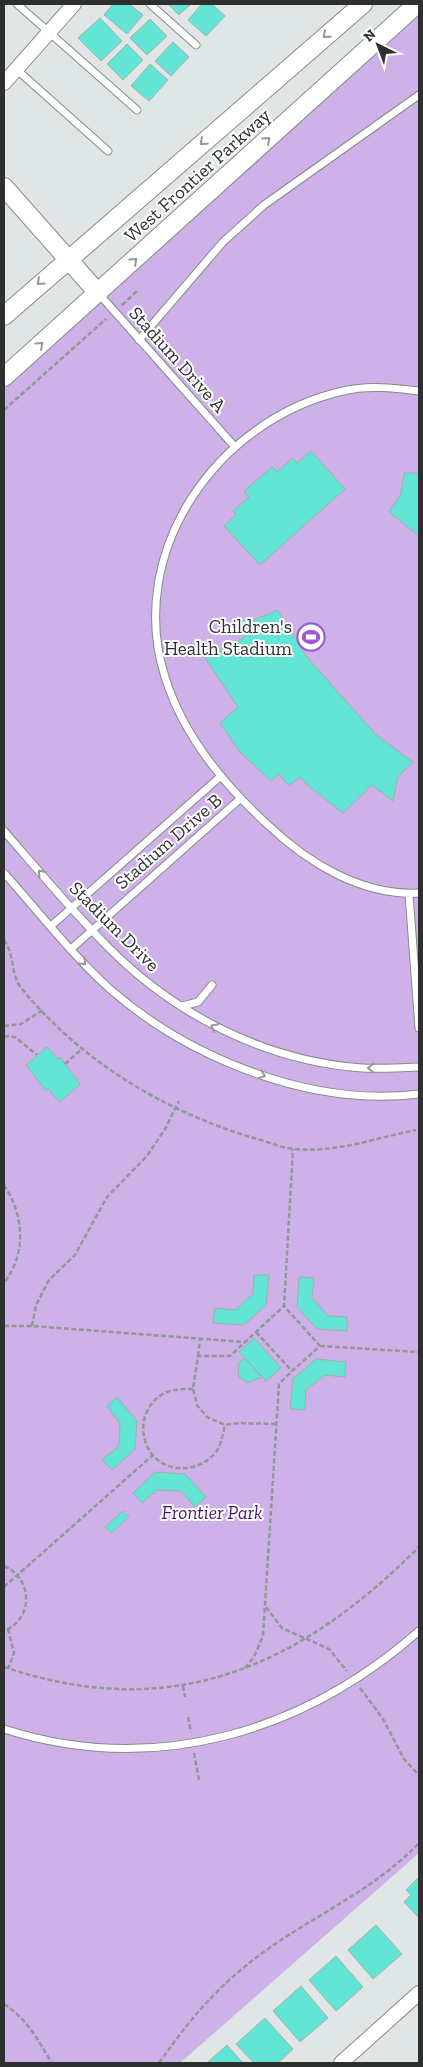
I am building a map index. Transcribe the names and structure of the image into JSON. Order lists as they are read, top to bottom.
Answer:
{
  "streets": {
    "street": ["West Frontier Parkway"],
    "lane": ["Stadium Drive A", "Stadium Drive B", "Stadium Drive"]
  },
  "crossings": [
    ["West Frontier Parkway", "Stadium Drive A"],
    ["Stadium Drive B", "Stadium Drive"]
  ],
  "parks": ["Frontier Park"],
  "places": {
    "sports": ["Children's Health Stadium"]
  },
  "north": "top left"
}
